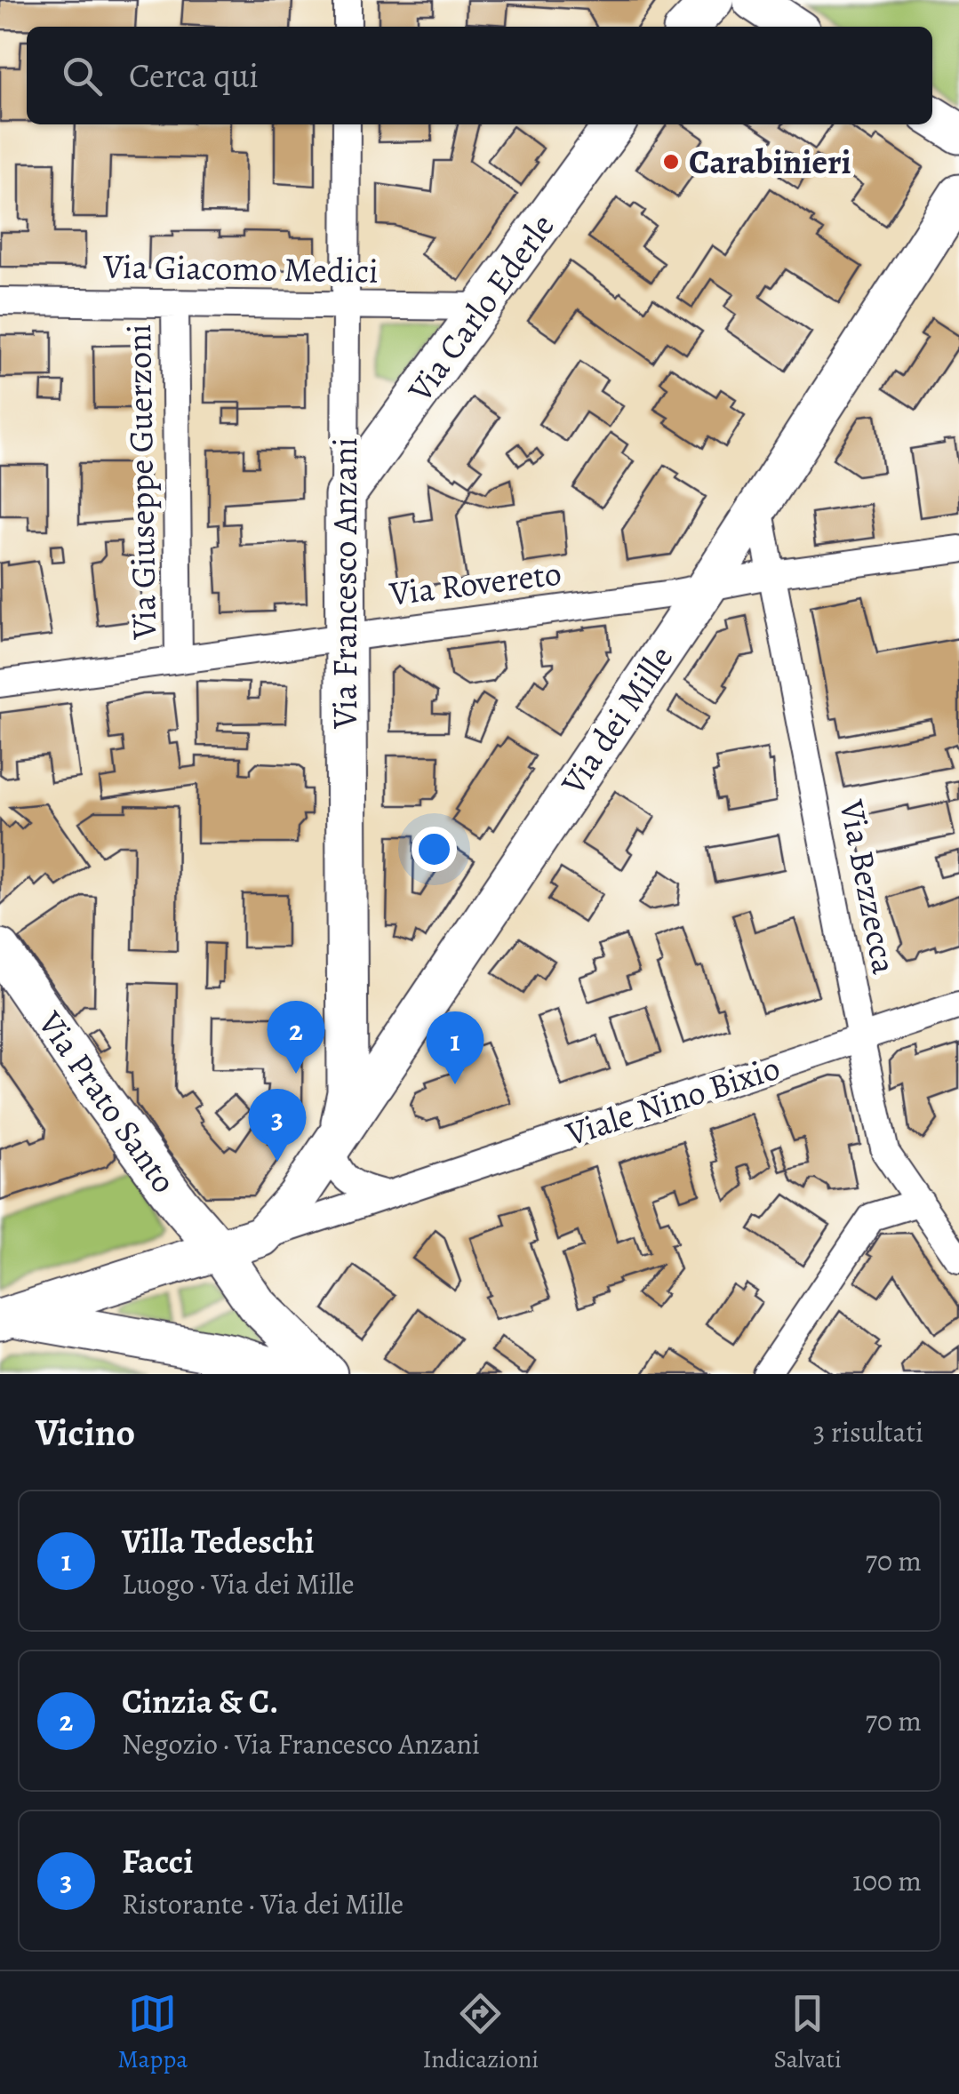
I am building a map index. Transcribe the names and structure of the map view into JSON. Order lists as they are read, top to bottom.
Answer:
{
  "streets": {
    "street": [
      "Via Giacomo Medici",
      "Via Carlo Ederle",
      "Via Giuseppe Guerzoni",
      "Via Francesco Anzani",
      "Via Rovereto",
      "Via dei Mille",
      "Via Bezzecca",
      "Viale Nino Bixio",
      "Via Prato Santo"
    ]
  },
  "crossings": [
    ["Via Giacomo Medici", "Via Carlo Ederle"],
    ["Via Giacomo Medici", "Via Giuseppe Guerzoni"],
    ["Via Giacomo Medici", "Via Francesco Anzani"],
    ["Via Carlo Ederle", "Via Francesco Anzani"],
    ["Via Giuseppe Guerzoni", "Via Rovereto"],
    ["Via Francesco Anzani", "Via Rovereto"],
    ["Via Francesco Anzani", "Via dei Mille"],
    ["Via Rovereto", "Via dei Mille"],
    ["Via Rovereto", "Via Bezzecca"],
    ["Via dei Mille", "Via Bezzecca"],
    ["Via dei Mille", "Viale Nino Bixio"],
    ["Via Bezzecca", "Viale Nino Bixio"],
    ["Viale Nino Bixio", "Via Prato Santo"]
  ],
  "places": ["Carabinieri"],
  "page": {
    "search": "Cerca qui",
    "pins": ["2", "1", "3"],
    "heading": ["Vicino", "3 risultati"],
    "list": [
      {
        "mark": "1",
        "name": "Villa Tedeschi",
        "note": "Luogo · Via dei Mille",
        "value": "70 m"
      },
      {
        "mark": "2",
        "name": "Cinzia & C.",
        "note": "Negozio · Via Francesco Anzani",
        "value": "70 m"
      },
      {
        "mark": "3",
        "name": "Facci",
        "note": "Ristorante · Via dei Mille",
        "value": "100 m"
      }
    ],
    "nav": ["Mappa", "Indicazioni", "Salvati"]
  }
}
